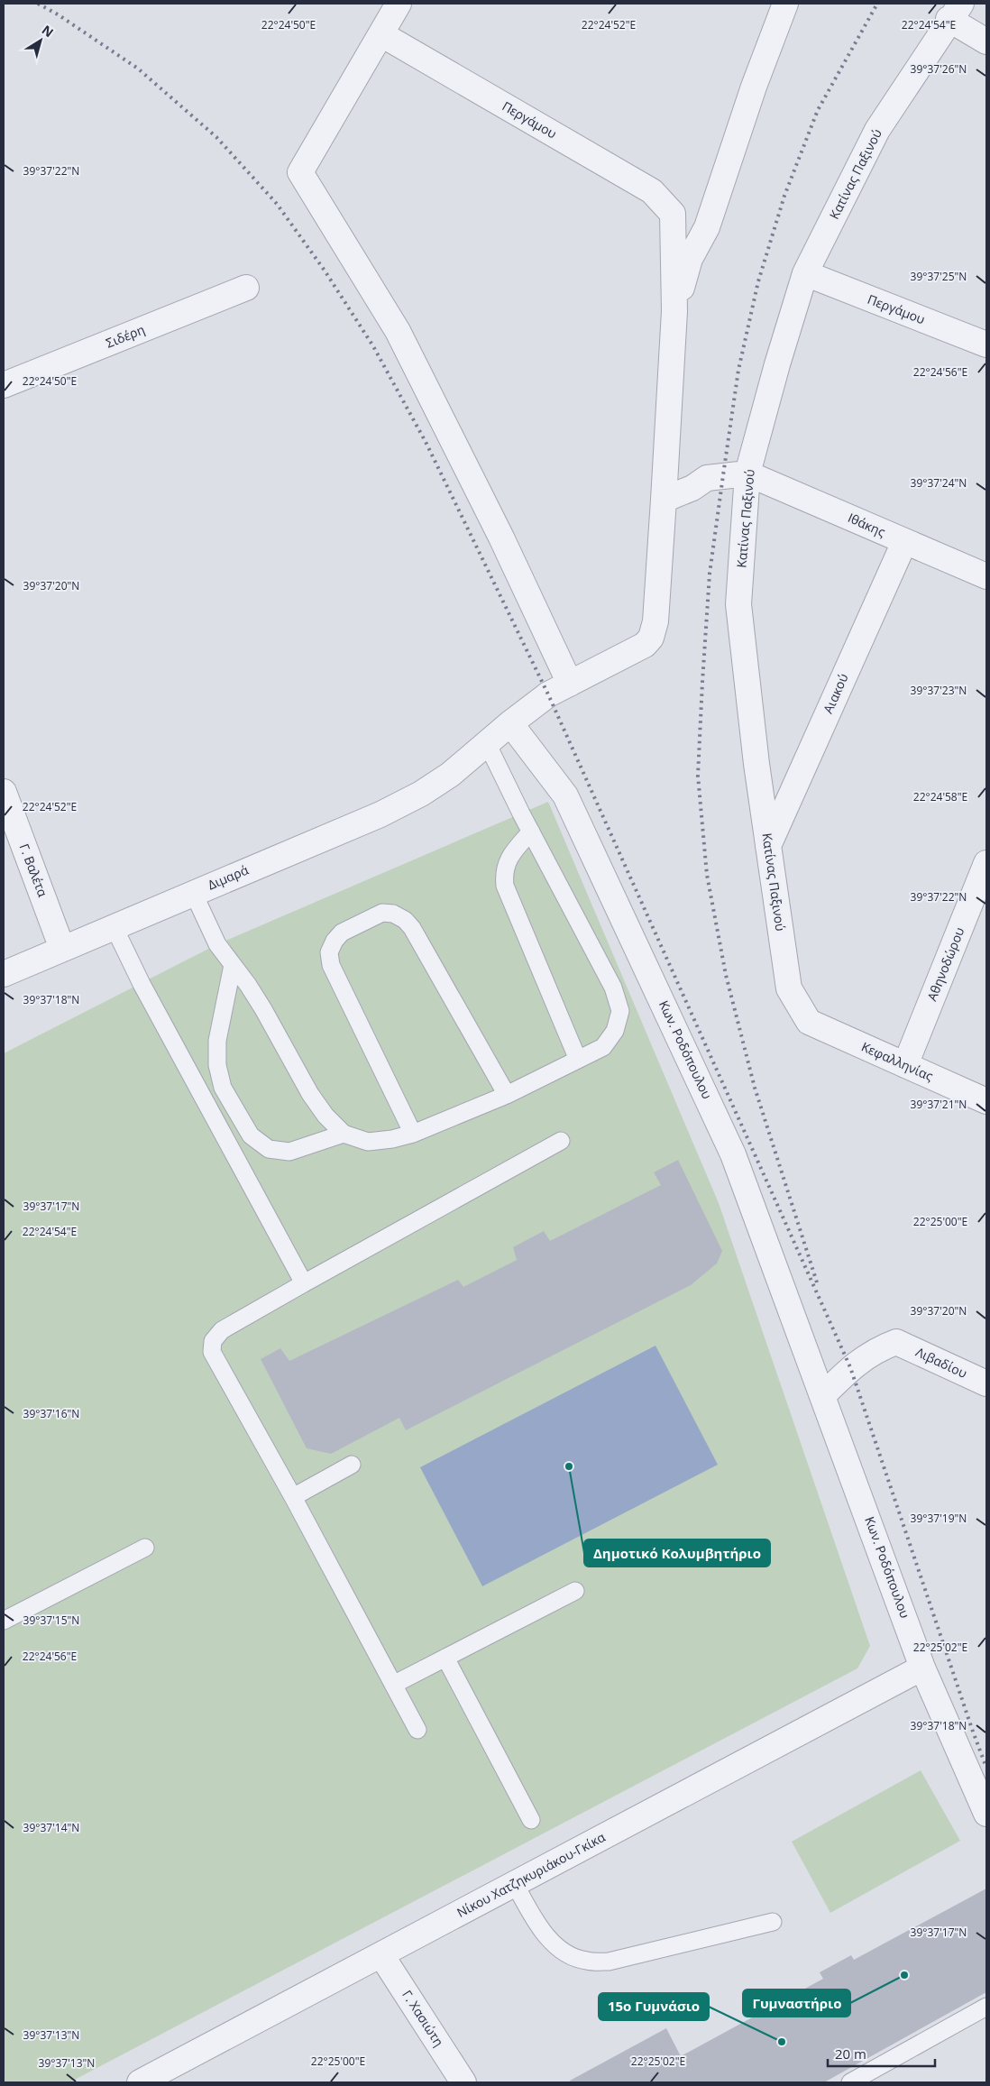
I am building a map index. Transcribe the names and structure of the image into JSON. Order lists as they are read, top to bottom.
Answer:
{
  "streets": {
    "street": [
      "Περγάμου",
      "Κατίνας Παξινού",
      "Σιδέρη",
      "Ιθάκης",
      "Αιακού",
      "Γ. Βαλέτα",
      "Διμαρά",
      "Αθηνοδώρου",
      "Κων. Ροδόπουλου",
      "Κεφαλληνίας",
      "Λιβαδίου",
      "Νίκου Χατζηκυριάκου-Γκίκα",
      "Γ. Χασιώτη"
    ]
  },
  "crossings": [
    ["Περγάμου", "Κατίνας Παξινού"],
    ["Κατίνας Παξινού", "Ιθάκης"],
    ["Κατίνας Παξινού", "Αιακού"],
    ["Κατίνας Παξινού", "Κεφαλληνίας"],
    ["Ιθάκης", "Αιακού"],
    ["Γ. Βαλέτα", "Διμαρά"],
    ["Διμαρά", "Κων. Ροδόπουλου"],
    ["Αθηνοδώρου", "Κεφαλληνίας"],
    ["Κων. Ροδόπουλου", "Λιβαδίου"],
    ["Κων. Ροδόπουλου", "Νίκου Χατζηκυριάκου-Γκίκα"],
    ["Νίκου Χατζηκυριάκου-Γκίκα", "Γ. Χασιώτη"]
  ],
  "places": ["Δημοτικό Κολυμβητήριο", "Γυμναστήριο", "15ο Γυμνάσιο"],
  "scale_bar": "20 m",
  "north": "top right",
  "coordinates": [
    "22°24'50\"E",
    "22°24'52\"E",
    "22°24'54\"E",
    "39°37'26\"N",
    "39°37'22\"N",
    "39°37'25\"N",
    "22°24'56\"E",
    "39°37'24\"N",
    "39°37'20\"N",
    "39°37'23\"N",
    "22°24'58\"E",
    "39°37'18\"N",
    "39°37'21\"N",
    "39°37'17\"N",
    "22°25'00\"E",
    "39°37'16\"N",
    "39°37'19\"N",
    "39°37'15\"N",
    "22°25'02\"E",
    "39°37'14\"N",
    "39°37'13\"N"
  ]
}
